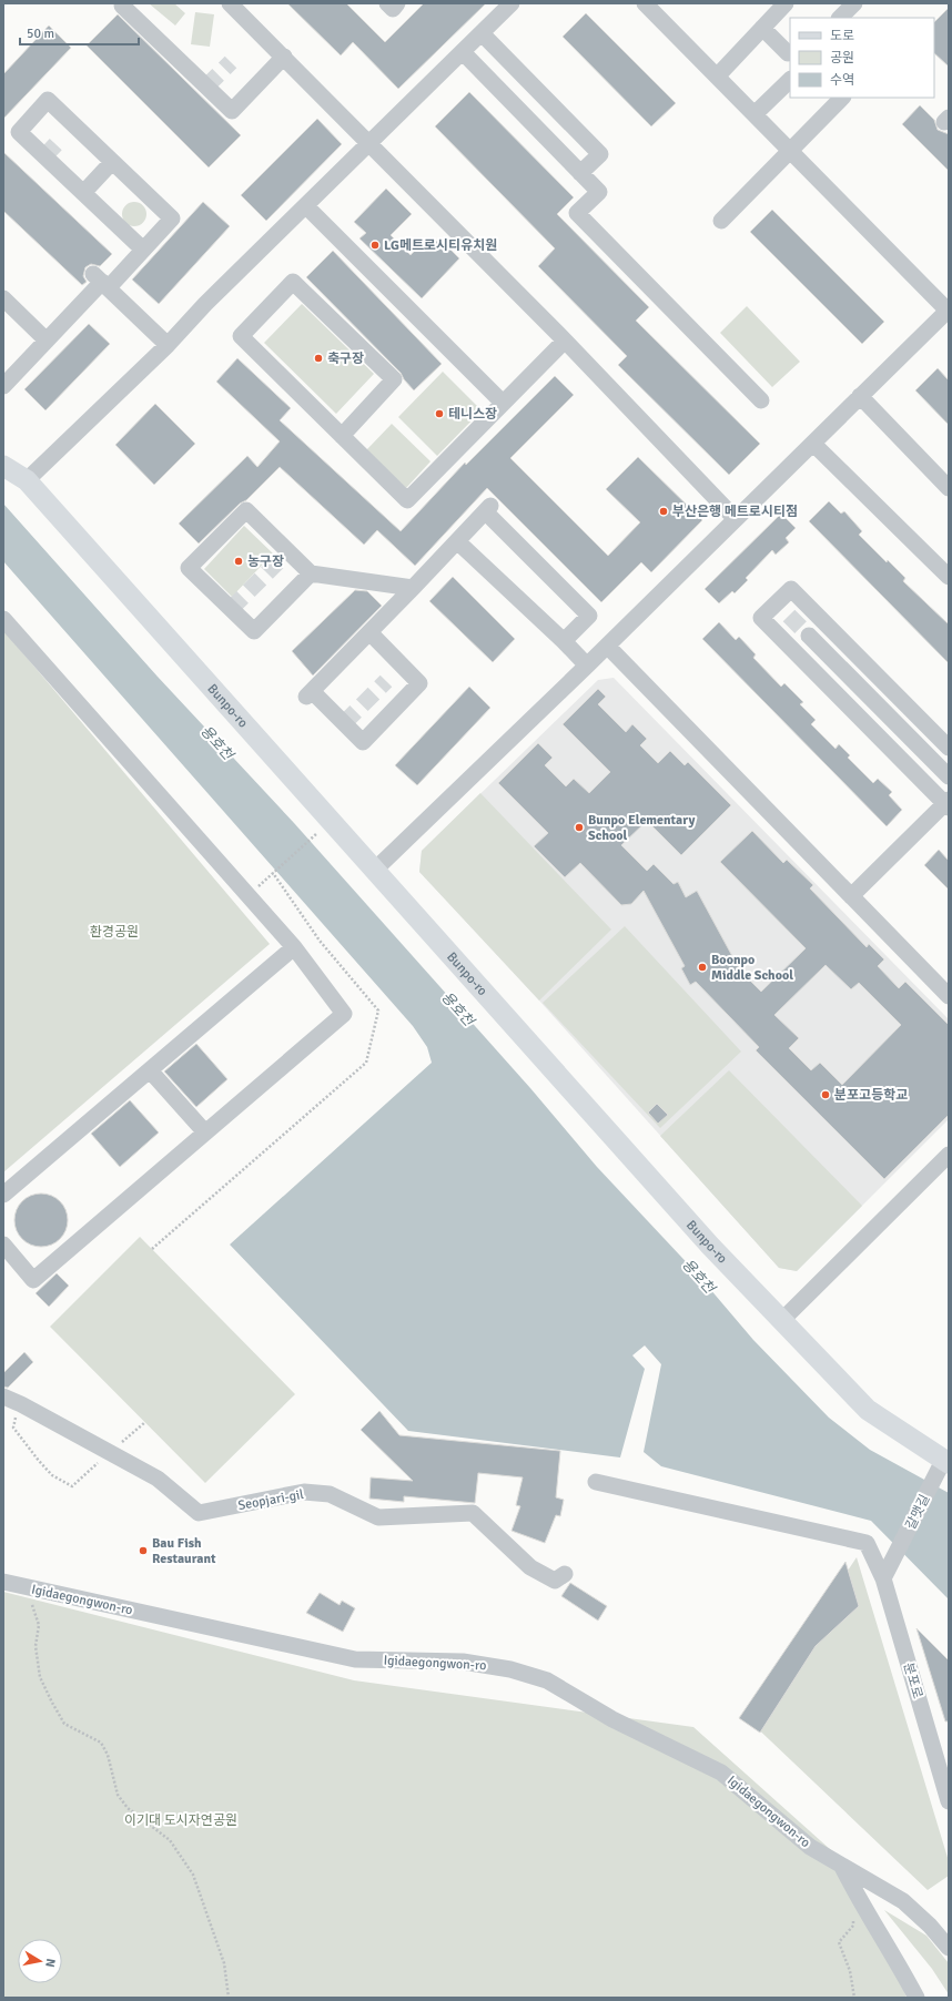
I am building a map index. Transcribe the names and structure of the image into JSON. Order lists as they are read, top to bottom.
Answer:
{
  "streets": {
    "main road": ["Bunpo-ro"],
    "street": [
      "Seopjari-gil",
      "갈맷길",
      "Igidaegongwon-ro",
      "분포로"
    ]
  },
  "crossings": [
    ["Bunpo-ro", "갈맷길"],
    ["갈맷길", "분포로"]
  ],
  "water": ["용호천"],
  "parks": ["환경공원", "이기대 도시자연공원"],
  "places": [
    "LG메트로시티유치원",
    "축구장",
    "테니스장",
    "부산은행 메트로시티점",
    "농구장",
    "Bunpo Elementary School",
    "Boonpo Middle School",
    "분포고등학교",
    "Bau Fish Restaurant"
  ],
  "legend": ["도로", "공원", "수역"],
  "scale_bar": "50 m",
  "north": "right"
}
